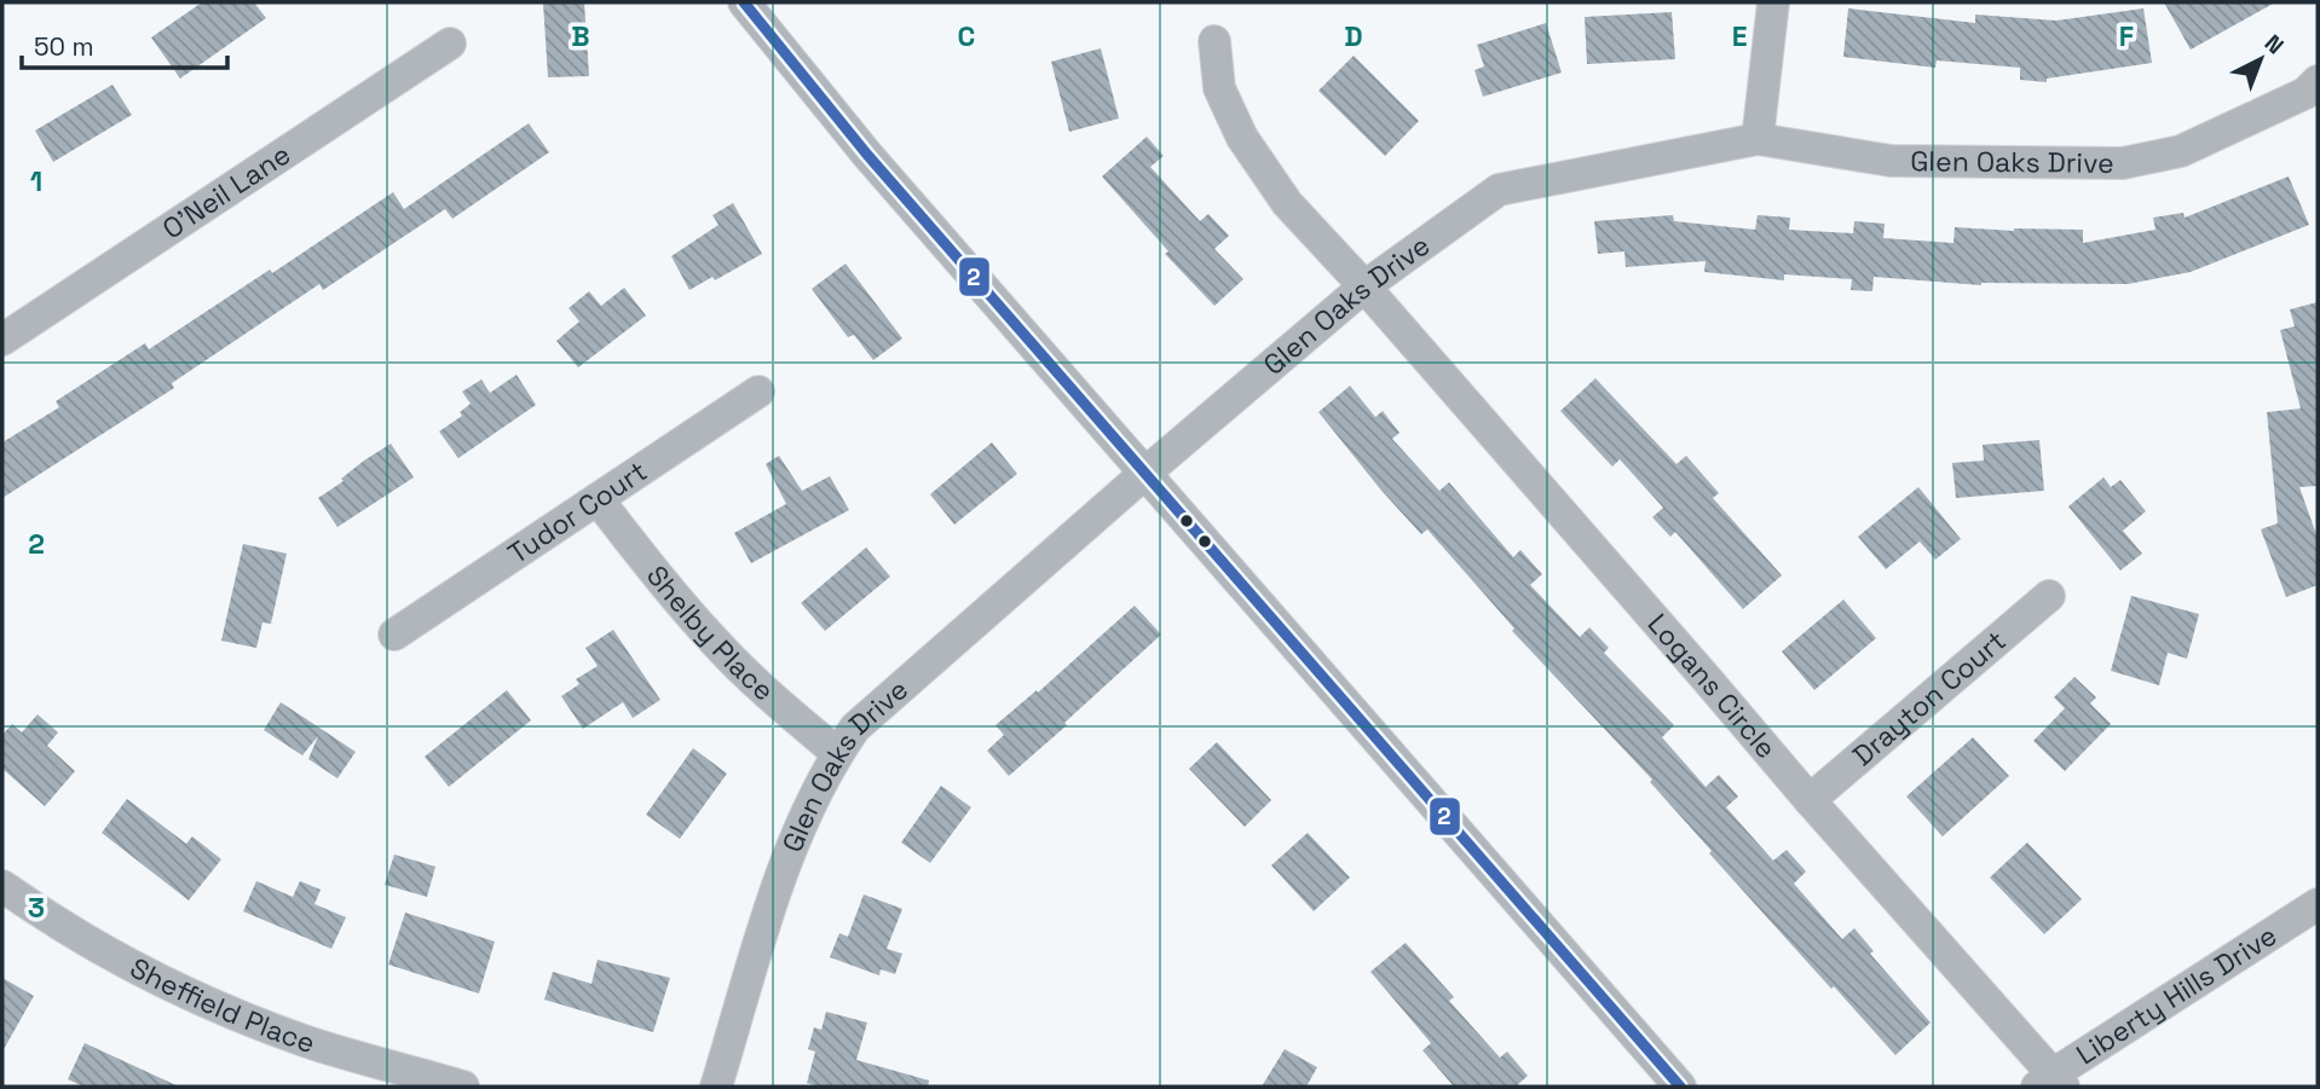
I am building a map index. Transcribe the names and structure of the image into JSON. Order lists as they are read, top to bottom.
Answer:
{
  "streets": {
    "street": [
      "Glen Oaks Drive",
      "O'Neil Lane",
      "Tudor Court",
      "Shelby Place",
      "Logans Circle",
      "Drayton Court",
      "Liberty Hills Drive",
      "Sheffield Place"
    ]
  },
  "crossings": [
    ["Glen Oaks Drive", "Shelby Place"],
    ["Glen Oaks Drive", "Logans Circle"],
    ["Tudor Court", "Shelby Place"],
    ["Logans Circle", "Drayton Court"],
    ["Logans Circle", "Liberty Hills Drive"]
  ],
  "lines": ["transit line 2"],
  "scale_bar": "50 m",
  "north": "top right",
  "grid": {
    "columns": [
      "B",
      "C",
      "D",
      "E",
      "F"
    ],
    "rows": ["1", "2", "3"]
  }
}
